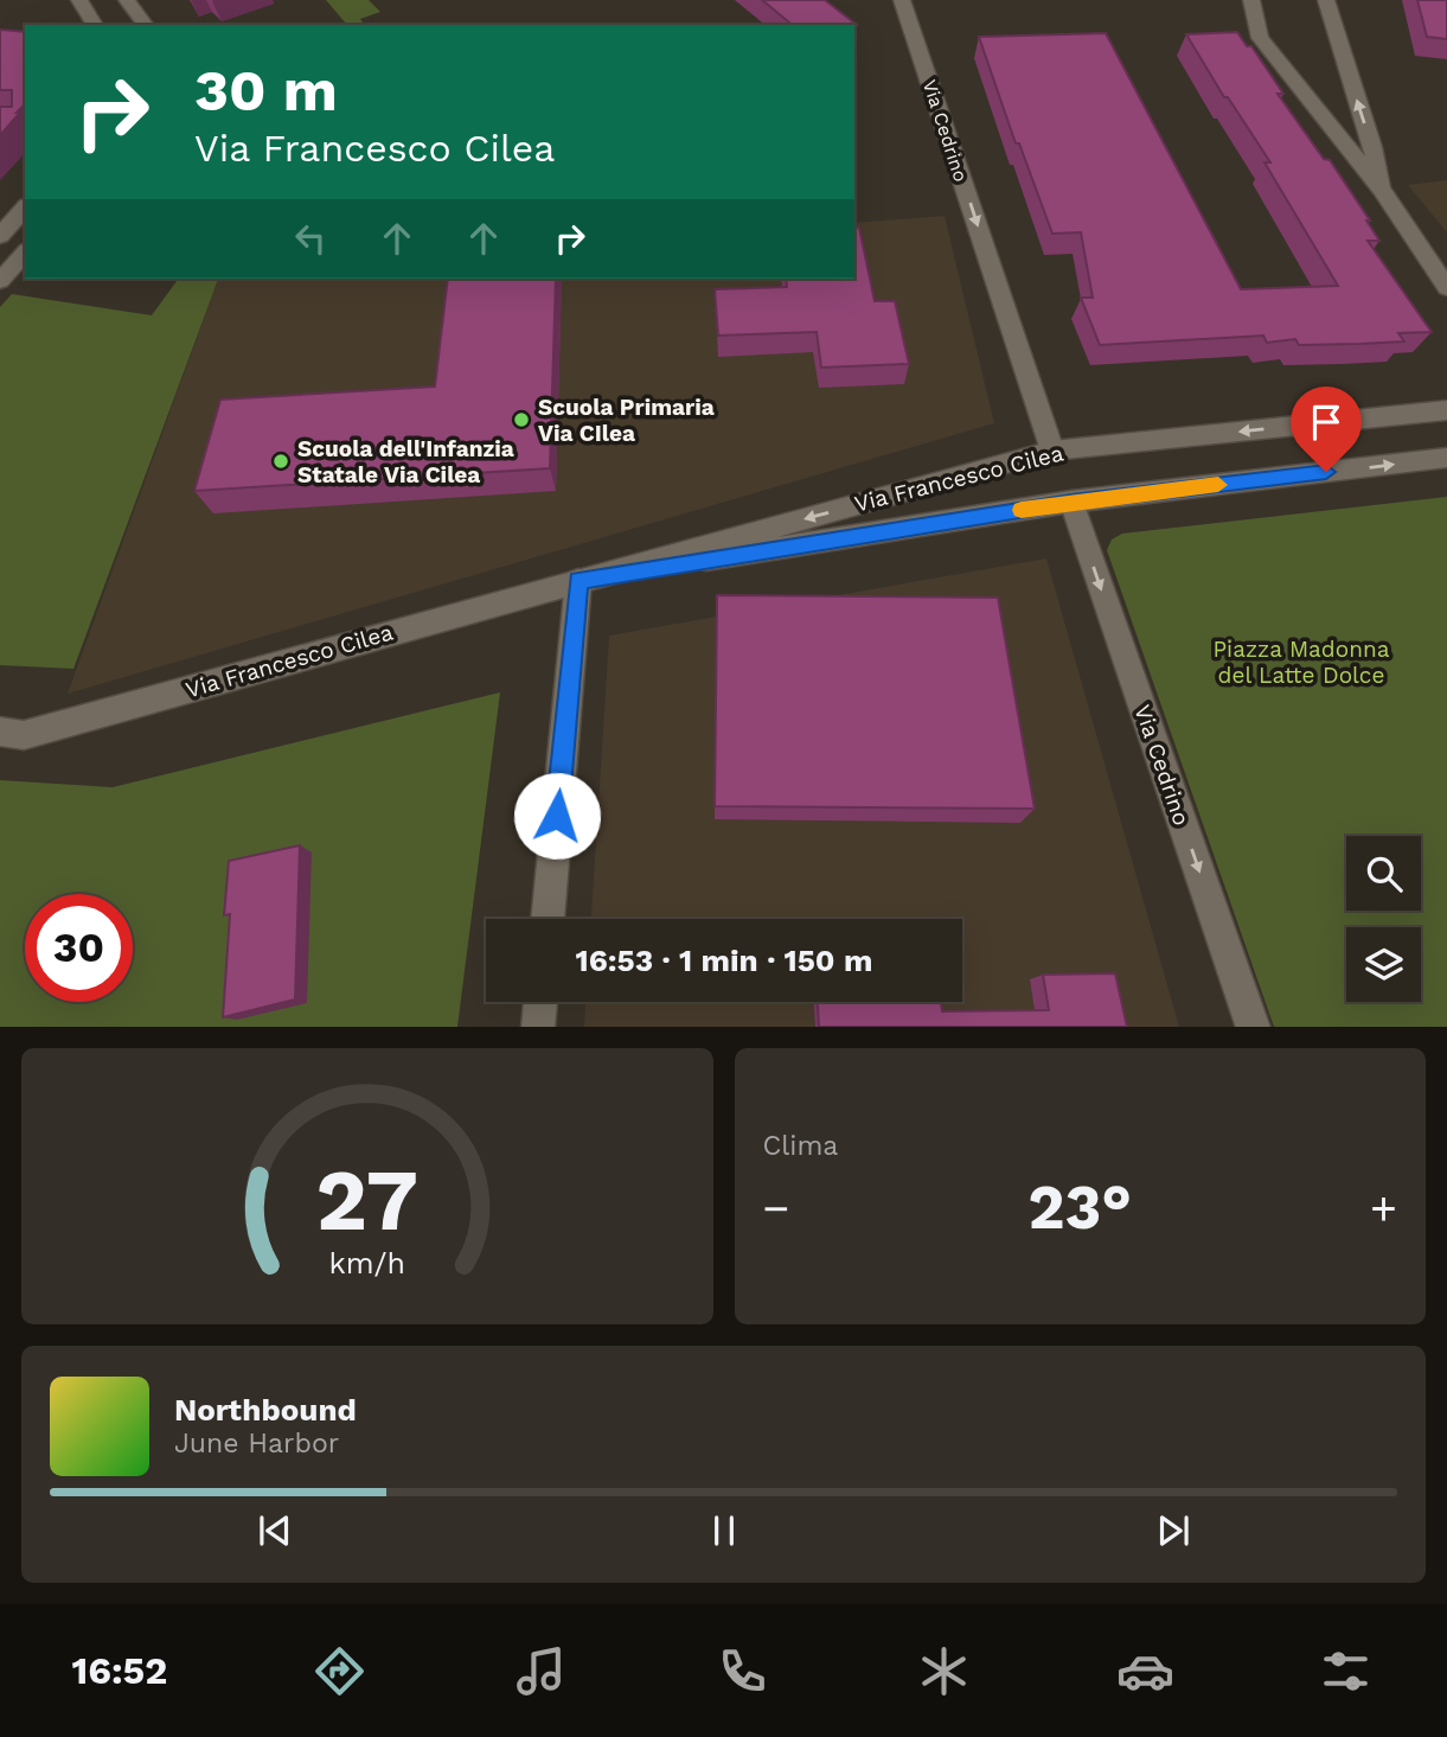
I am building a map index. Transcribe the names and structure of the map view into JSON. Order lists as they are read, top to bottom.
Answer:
{
  "streets": {
    "street": ["Via Cedrino", "Via Francesco Cilea"]
  },
  "crossings": [
    ["Via Cedrino", "Via Francesco Cilea"]
  ],
  "one_way": ["Via Cedrino"],
  "parks": ["Piazza Madonna del Latte Dolce"],
  "places": ["Scuola Primaria Via CIlea", "Scuola dell'Infanzia Statale Via Cilea"],
  "page": {
    "turn": ["30 m", "Via Francesco Cilea"],
    "limit": "30",
    "trip": "16:53 · 1 min · 150 m",
    "tile": "Clima",
    "heat": ["−", "23°", "+"],
    "song": ["Northbound", "June Harbor"],
    "tabs": "16:52",
    "gauge": ["27", "km/h"]
  }
}
